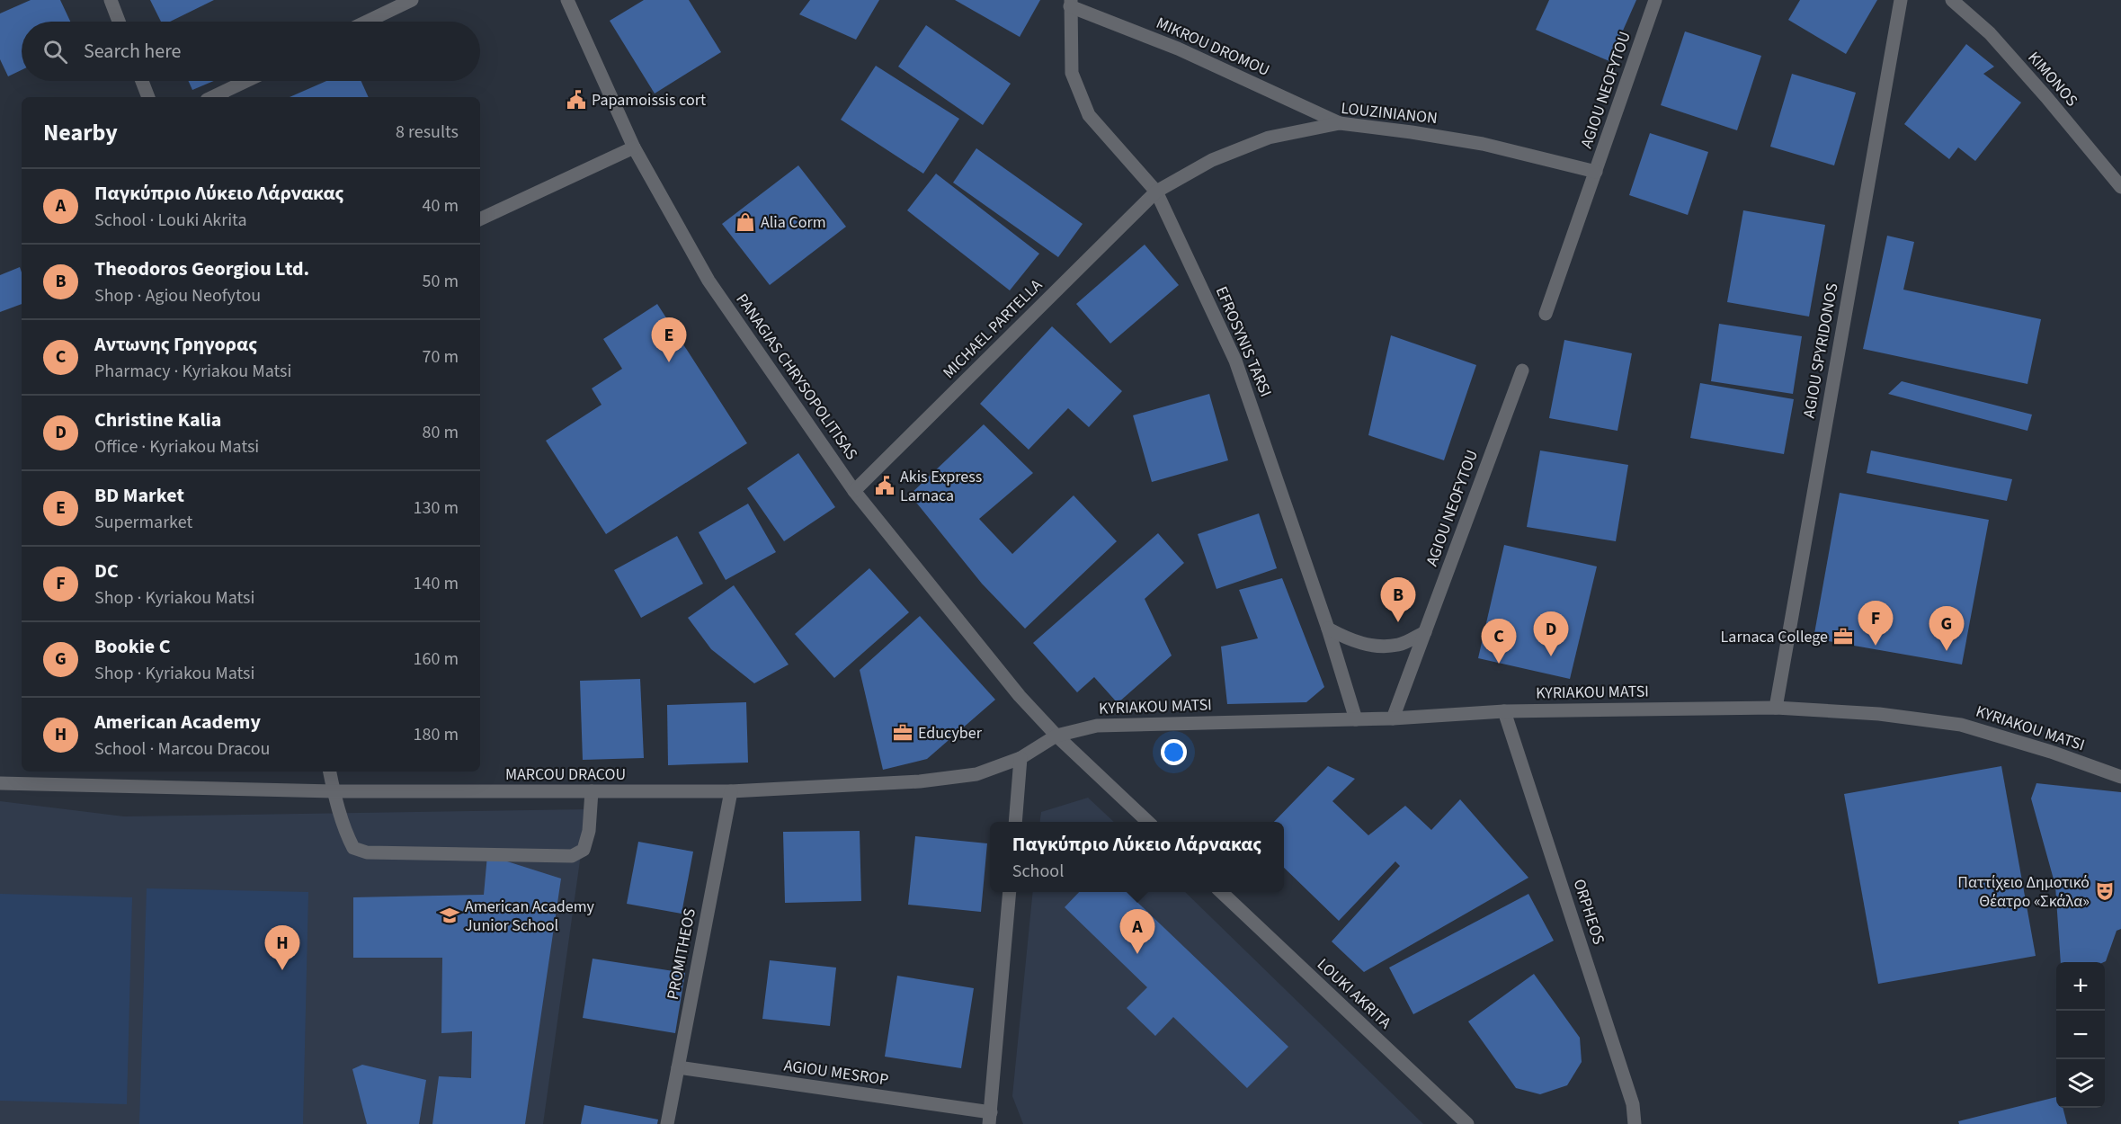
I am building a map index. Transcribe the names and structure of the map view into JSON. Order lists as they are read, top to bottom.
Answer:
{
  "streets": {
    "street": [
      "MIKROU DROMOU",
      "KIMONOS",
      "AGIOU NEOFYTOU",
      "LOUZINIANON",
      "MICHAEL PARTELLA",
      "EFROSYNIS TARSI",
      "AGIOU SPYRIDONOS",
      "PANAGIAS CHRYSOPOLITISAS",
      "KYRIAKOU MATSI",
      "MARCOU DRACOU",
      "ORPHEOS",
      "PROMITHEOS",
      "LOUKI AKRITA",
      "AGIOU MESROP"
    ]
  },
  "crossings": [
    ["MIKROU DROMOU", "LOUZINIANON"],
    ["MIKROU DROMOU", "EFROSYNIS TARSI"],
    ["AGIOU NEOFYTOU", "LOUZINIANON"],
    ["AGIOU NEOFYTOU", "KYRIAKOU MATSI"],
    ["LOUZINIANON", "MICHAEL PARTELLA"],
    ["LOUZINIANON", "EFROSYNIS TARSI"],
    ["MICHAEL PARTELLA", "EFROSYNIS TARSI"],
    ["MICHAEL PARTELLA", "PANAGIAS CHRYSOPOLITISAS"],
    ["EFROSYNIS TARSI", "KYRIAKOU MATSI"],
    ["AGIOU SPYRIDONOS", "KYRIAKOU MATSI"],
    ["PANAGIAS CHRYSOPOLITISAS", "KYRIAKOU MATSI"],
    ["PANAGIAS CHRYSOPOLITISAS", "MARCOU DRACOU"],
    ["KYRIAKOU MATSI", "MARCOU DRACOU"],
    ["KYRIAKOU MATSI", "ORPHEOS"],
    ["MARCOU DRACOU", "PROMITHEOS"],
    ["PROMITHEOS", "AGIOU MESROP"]
  ],
  "places": {
    "public building": ["Papamoissis cort", "Akis Express Larnaca"],
    "shop": ["Alia Corm"],
    "office": ["Larnaca College", "Educyber"],
    "theatre": ["Παττίχειο Δημοτικό Θέατρο «Σκάλα»"],
    "school or university": ["American Academy Junior School"]
  },
  "page": {
    "search": "Search here",
    "heading": ["Nearby", "8 results"],
    "list": [
      {
        "mark": "A",
        "name": "Παγκύπριο Λύκειο Λάρνακας",
        "note": "School · Louki Akrita",
        "value": "40 m"
      },
      {
        "mark": "B",
        "name": "Theodoros Georgiou Ltd.",
        "note": "Shop · Agiou Neofytou",
        "value": "50 m"
      },
      {
        "mark": "C",
        "name": "Αντωνης Γρηγορας",
        "note": "Pharmacy · Kyriakou Matsi",
        "value": "70 m"
      },
      {
        "mark": "D",
        "name": "Christine Kalia",
        "note": "Office · Kyriakou Matsi",
        "value": "80 m"
      },
      {
        "mark": "E",
        "name": "BD Market",
        "note": "Supermarket",
        "value": "130 m"
      },
      {
        "mark": "F",
        "name": "DC",
        "note": "Shop · Kyriakou Matsi",
        "value": "140 m"
      },
      {
        "mark": "G",
        "name": "Bookie C",
        "note": "Shop · Kyriakou Matsi",
        "value": "160 m"
      },
      {
        "mark": "H",
        "name": "American Academy",
        "note": "School · Marcou Dracou",
        "value": "180 m"
      }
    ],
    "pins": [
      "E",
      "B",
      "F",
      "G",
      "D",
      "C",
      "A",
      "H"
    ],
    "popup": ["Παγκύπριο Λύκειο Λάρνακας", "School"],
    "map_buttons": ["+", "−"]
  }
}
